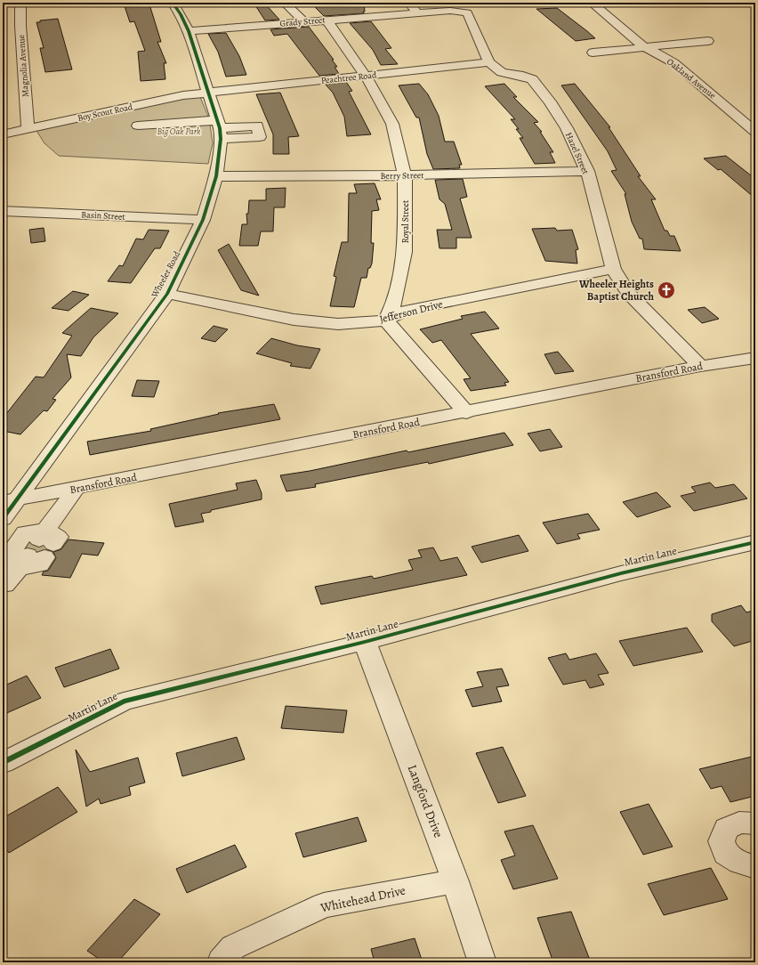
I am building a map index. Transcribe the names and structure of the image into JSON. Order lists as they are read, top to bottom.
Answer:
{
  "streets": {
    "street": [
      "Grady Street",
      "Magnolia Avenue",
      "Peachtree Road",
      "Oakland Avenue",
      "Boy Scout Road",
      "Hazel Street",
      "Berry Street",
      "Basin Street",
      "Royal Street",
      "Wheeler Road",
      "Jefferson Drive",
      "Bransford Road",
      "Martin Lane",
      "Langford Drive",
      "Whitehead Drive"
    ]
  },
  "crossings": [
    ["Grady Street", "Royal Street"],
    ["Grady Street", "Wheeler Road"],
    ["Magnolia Avenue", "Boy Scout Road"],
    ["Peachtree Road", "Boy Scout Road"],
    ["Peachtree Road", "Hazel Street"],
    ["Peachtree Road", "Royal Street"],
    ["Peachtree Road", "Wheeler Road"],
    ["Boy Scout Road", "Wheeler Road"],
    ["Hazel Street", "Berry Street"],
    ["Hazel Street", "Jefferson Drive"],
    ["Hazel Street", "Bransford Road"],
    ["Berry Street", "Royal Street"],
    ["Berry Street", "Wheeler Road"],
    ["Basin Street", "Wheeler Road"],
    ["Royal Street", "Jefferson Drive"],
    ["Wheeler Road", "Jefferson Drive"],
    ["Wheeler Road", "Bransford Road"],
    ["Martin Lane", "Langford Drive"],
    ["Langford Drive", "Whitehead Drive"]
  ],
  "parks": ["Big Oak Park"],
  "places": {
    "church": ["Wheeler Heights Baptist Church"]
  }
}
